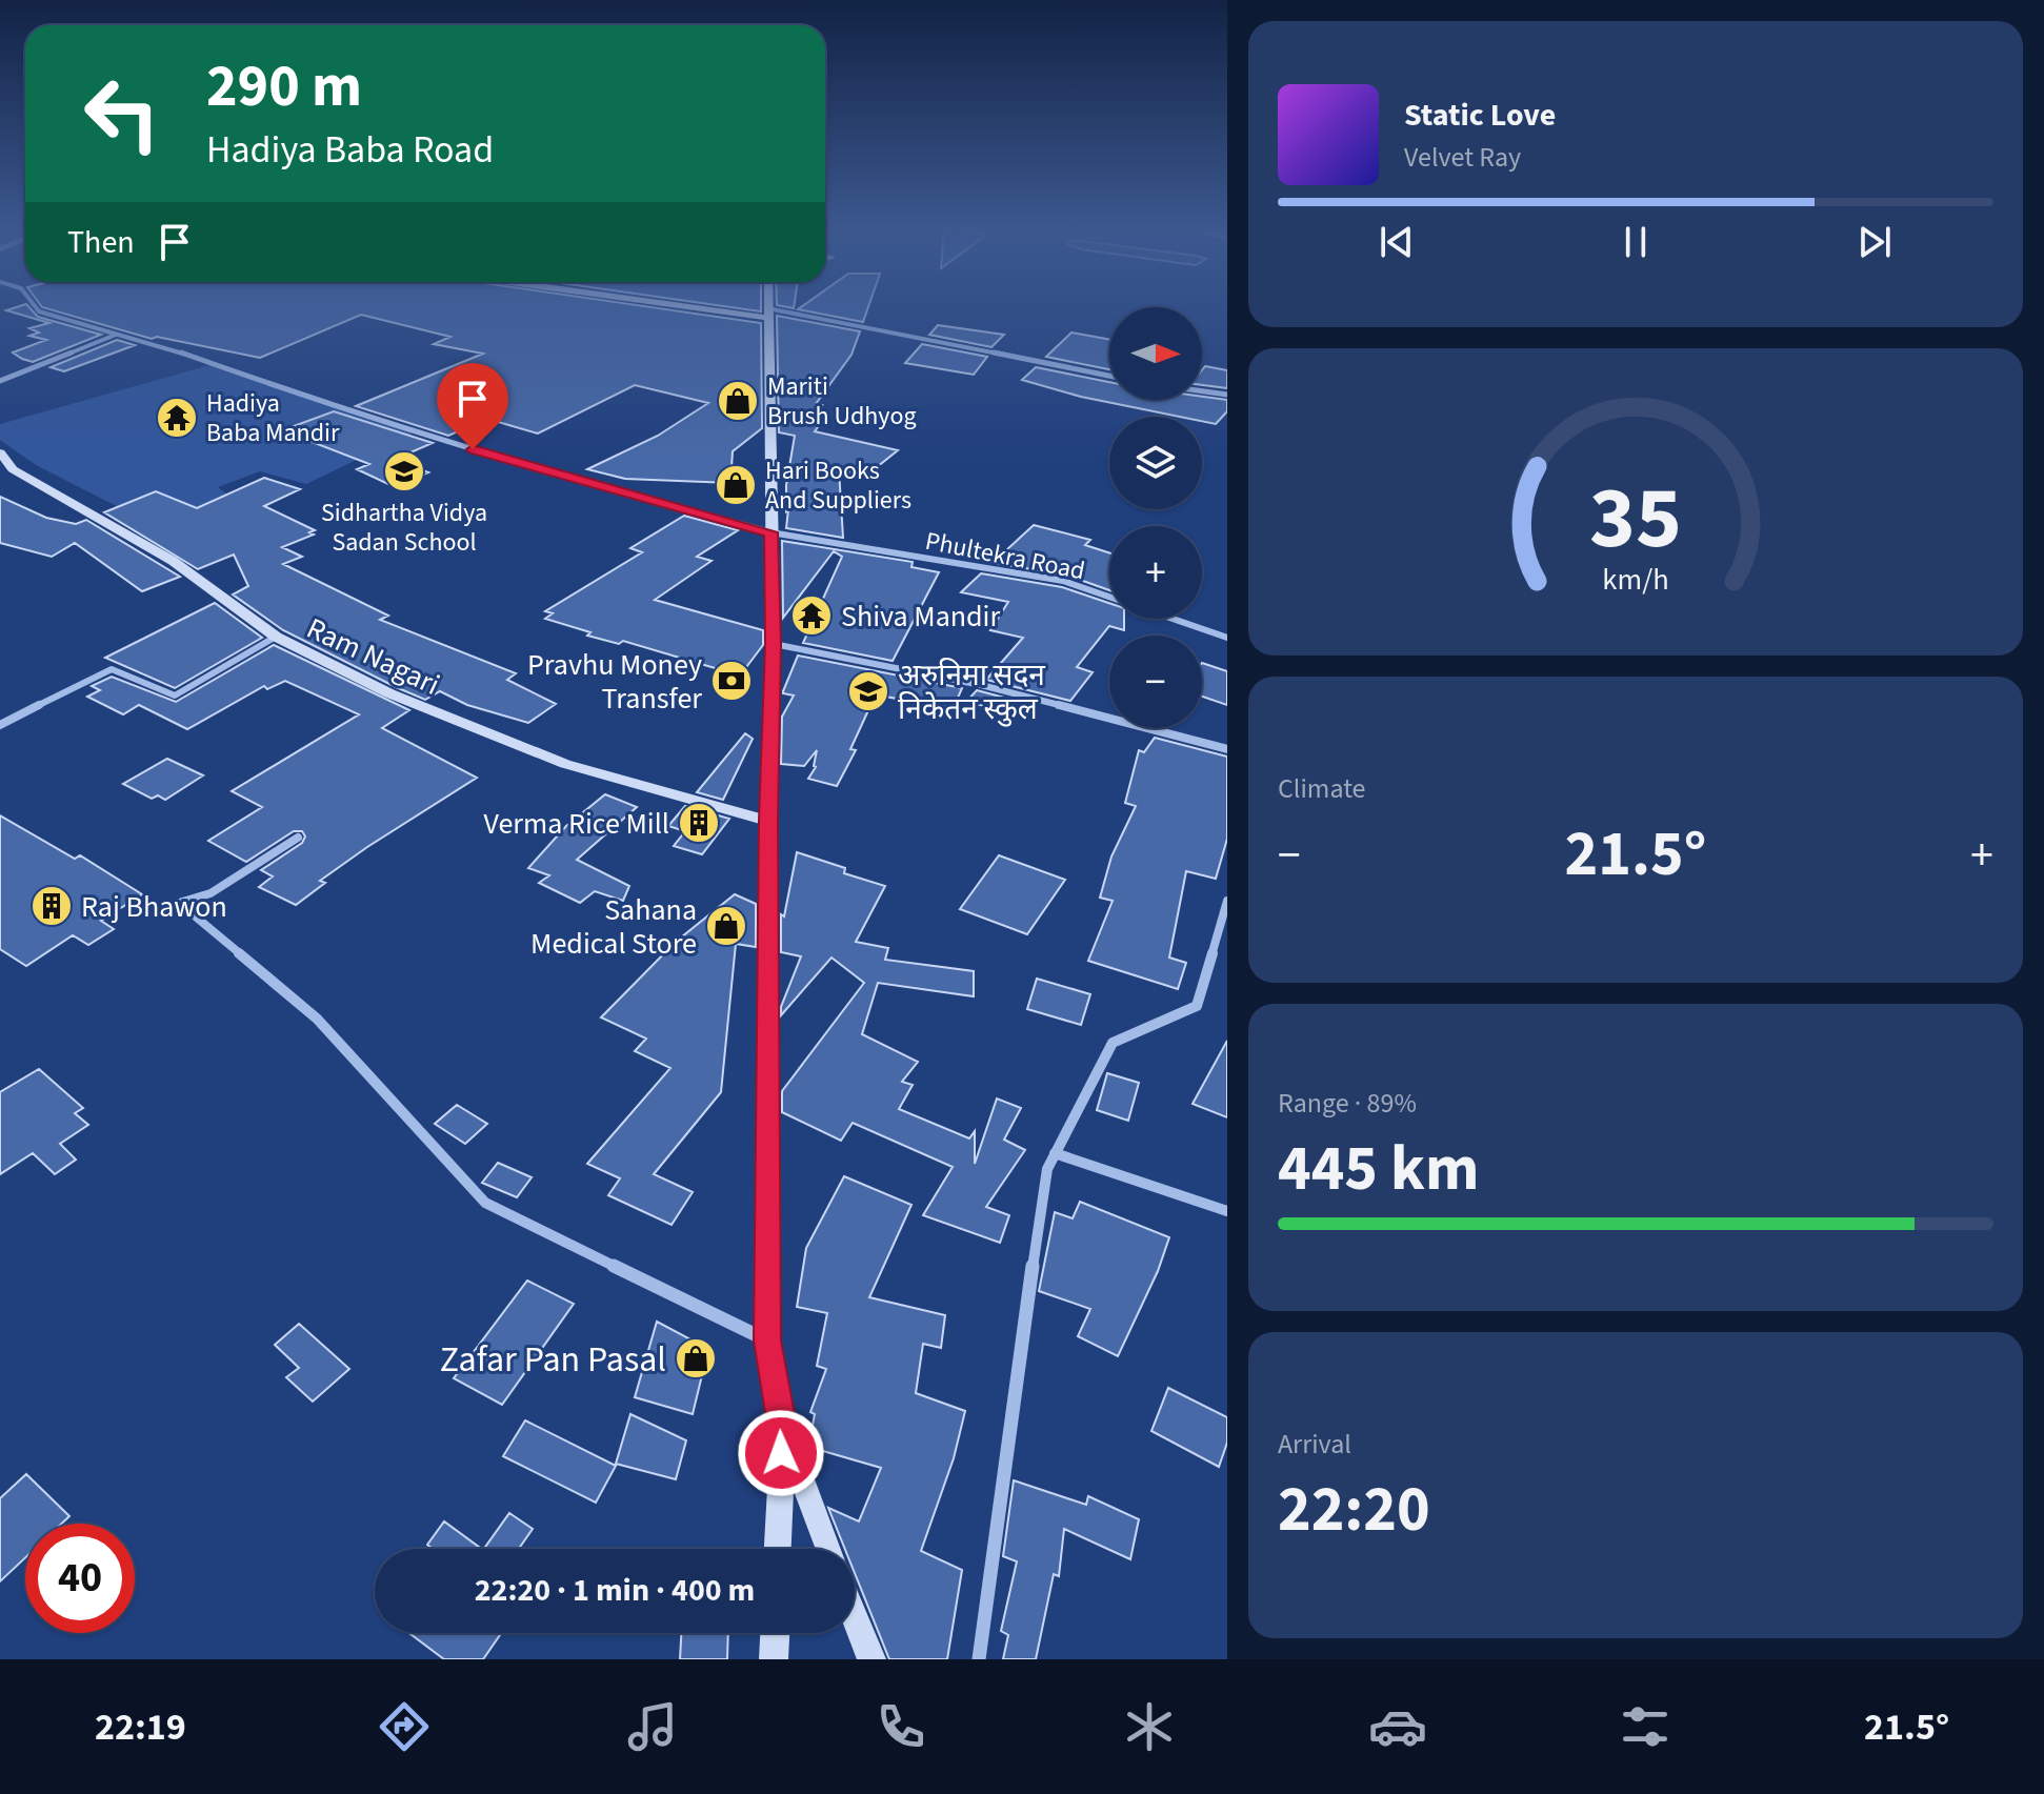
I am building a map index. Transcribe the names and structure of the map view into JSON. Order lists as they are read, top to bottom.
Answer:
{
  "streets": {
    "main road": ["Ram Nagari"],
    "street": ["Phultekra Road"]
  },
  "places": {
    "shop": [
      "Mariti Brush Udhyog",
      "Hari Books And Suppliers",
      "Sahana Medical Store",
      "Zafar Pan Pasal"
    ],
    "temple": ["Hadiya Baba Mandir", "Shiva Mandir"],
    "school or university": ["Sidhartha Vidya Sadan School", "अरुनिमा सदन निकेतन स्कुल"],
    "bank": ["Pravhu Money Transfer"],
    "building": ["Verma Rice Mill", "Raj Bhawon"]
  },
  "north": "right",
  "page": {
    "turn": ["290 m", "Hadiya Baba Road"],
    "song": ["Static Love", "Velvet Ray"],
    "then": "Then",
    "map_buttons": ["+", "−"],
    "tile": [
      "Climate",
      ["Range · 89%", "445 km"],
      ["Arrival", "22:20"]
    ],
    "heat": ["−", "21.5°", "+"],
    "limit": "40",
    "trip": "22:20 · 1 min · 400 m",
    "tabs": ["22:19", "21.5°"],
    "gauge": ["35", "km/h"]
  }
}
